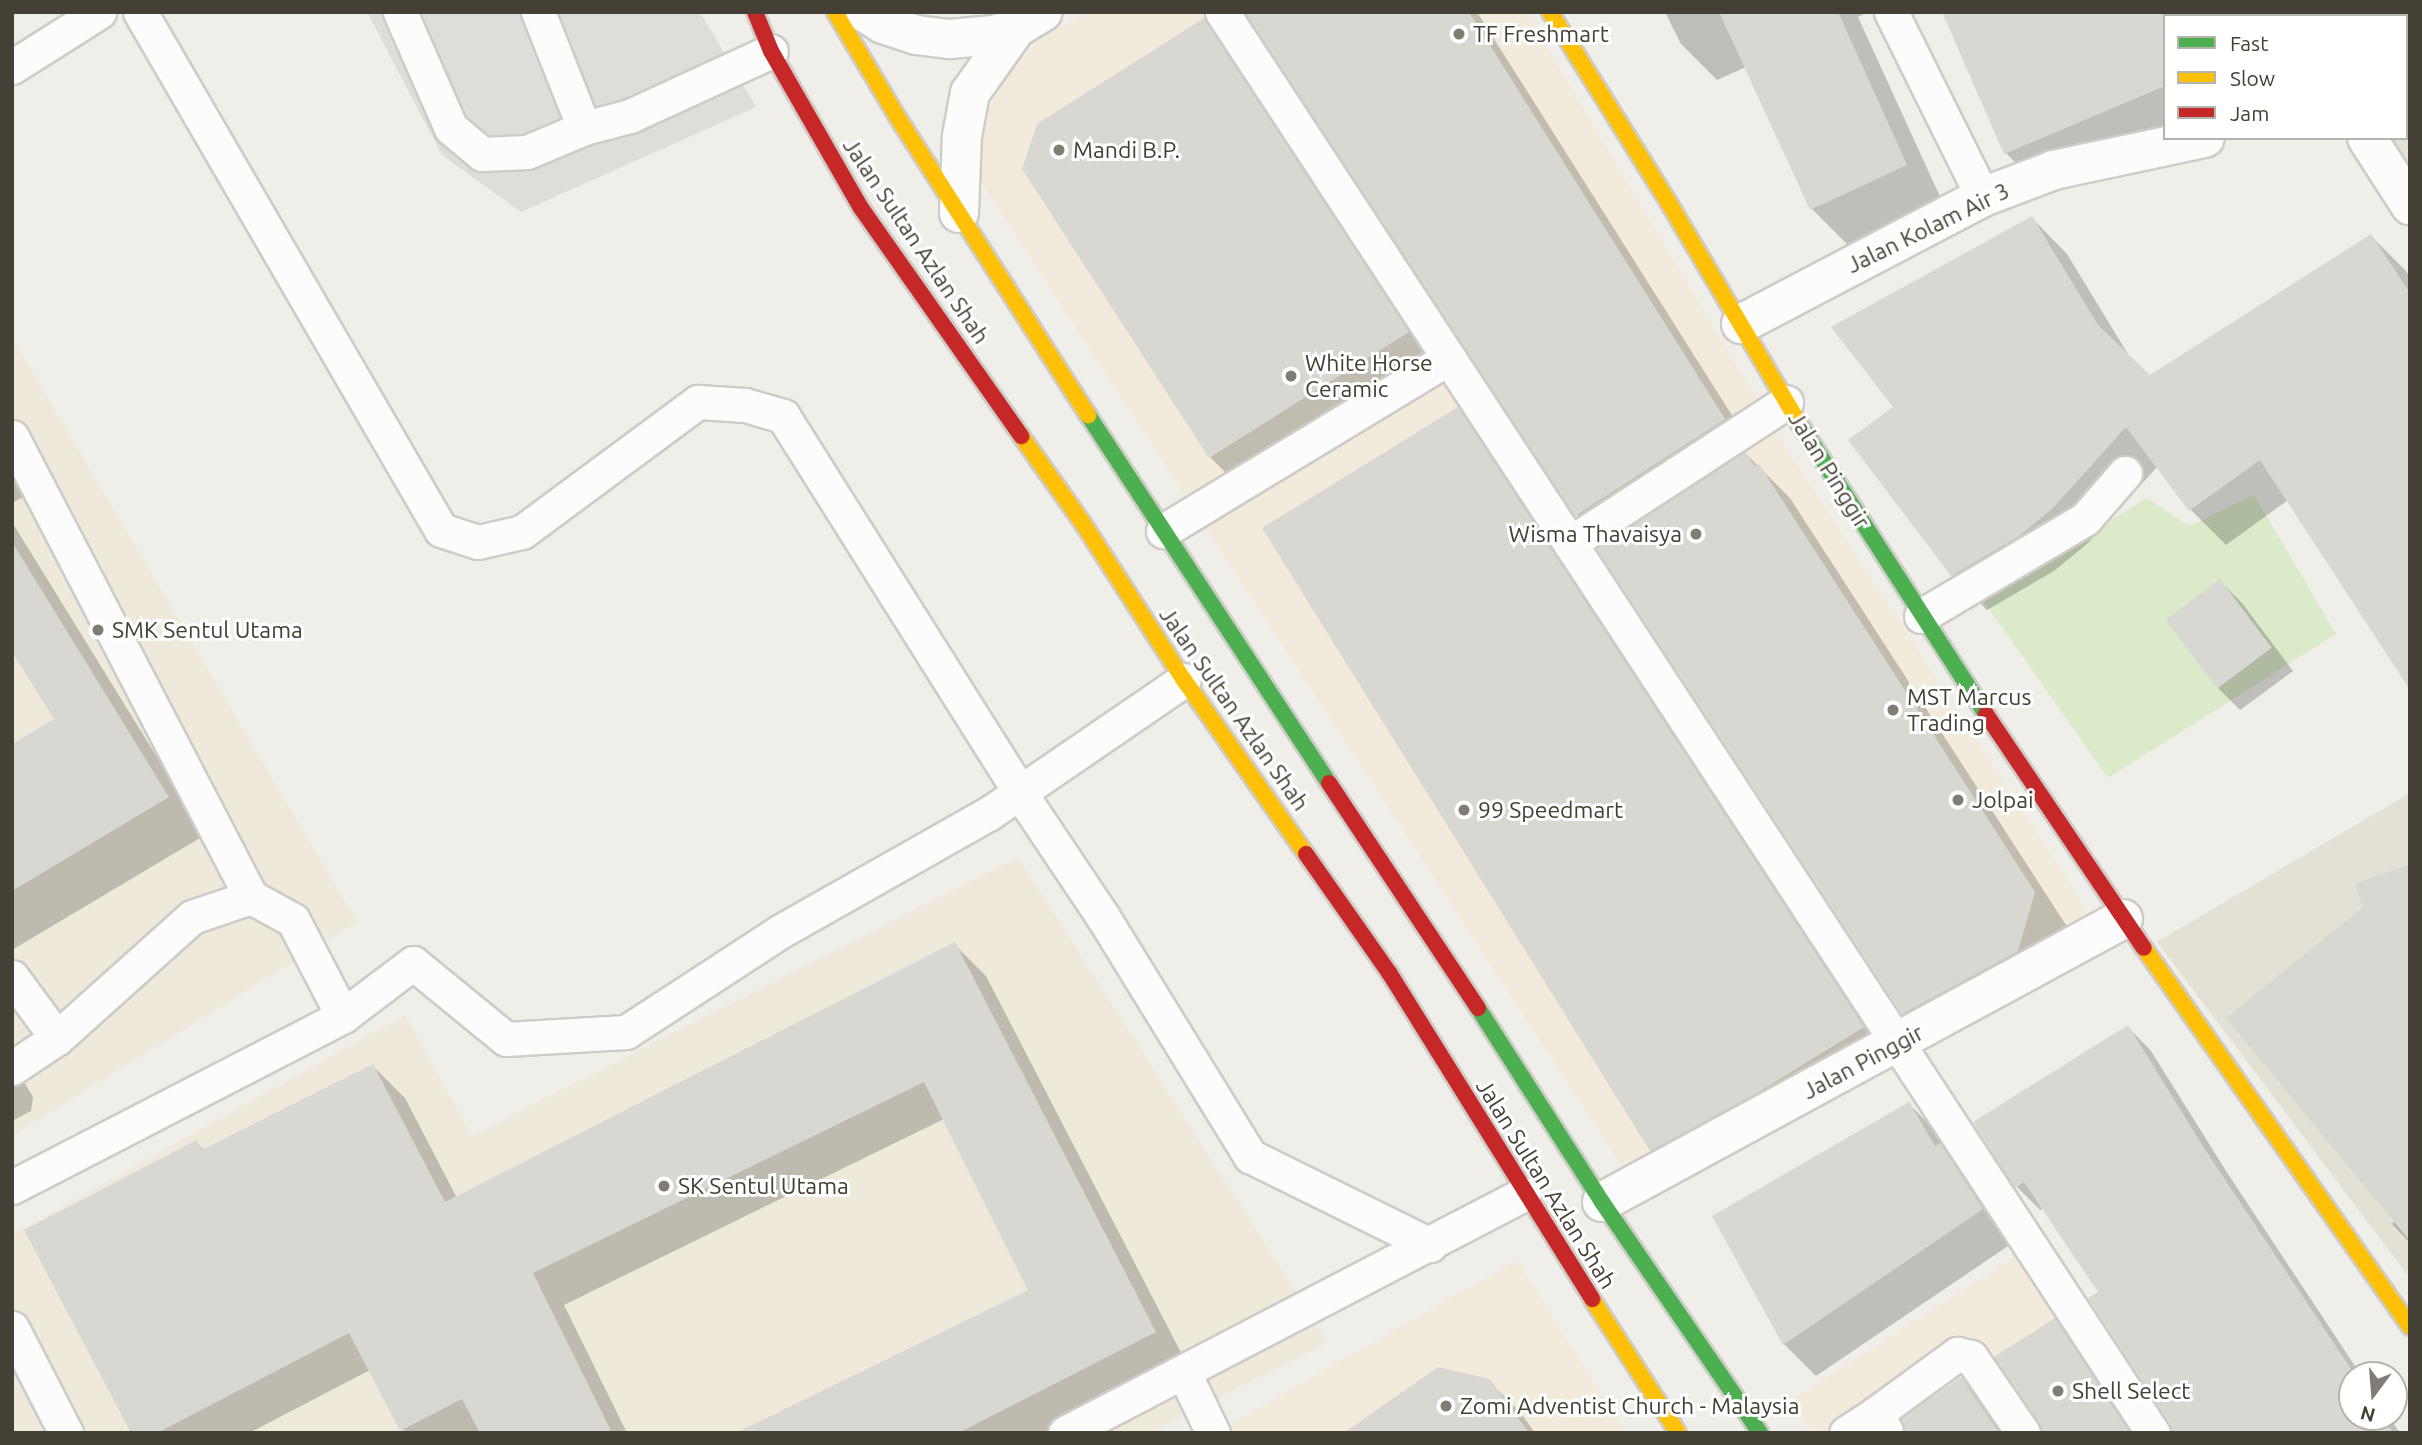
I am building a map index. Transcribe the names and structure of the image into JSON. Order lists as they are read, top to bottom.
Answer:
{
  "streets": {
    "main road": ["Jalan Sultan Azlan Shah", "Jalan Pinggir"],
    "street": ["Jalan Kolam Air 3"]
  },
  "crossings": [
    ["Jalan Kolam Air 3", "Jalan Pinggir"],
    ["Jalan Sultan Azlan Shah", "Jalan Pinggir"]
  ],
  "places": [
    "TF Freshmart",
    "Mandi B.P.",
    "White Horse Ceramic",
    "Wisma Thavaisya",
    "SMK Sentul Utama",
    "MST Marcus Trading",
    "Jolpai",
    "99 Speedmart",
    "SK Sentul Utama",
    "Shell Select",
    "Zomi Adventist Church - Malaysia"
  ],
  "legend": ["Fast", "Slow", "Jam"],
  "north": "bottom"
}
